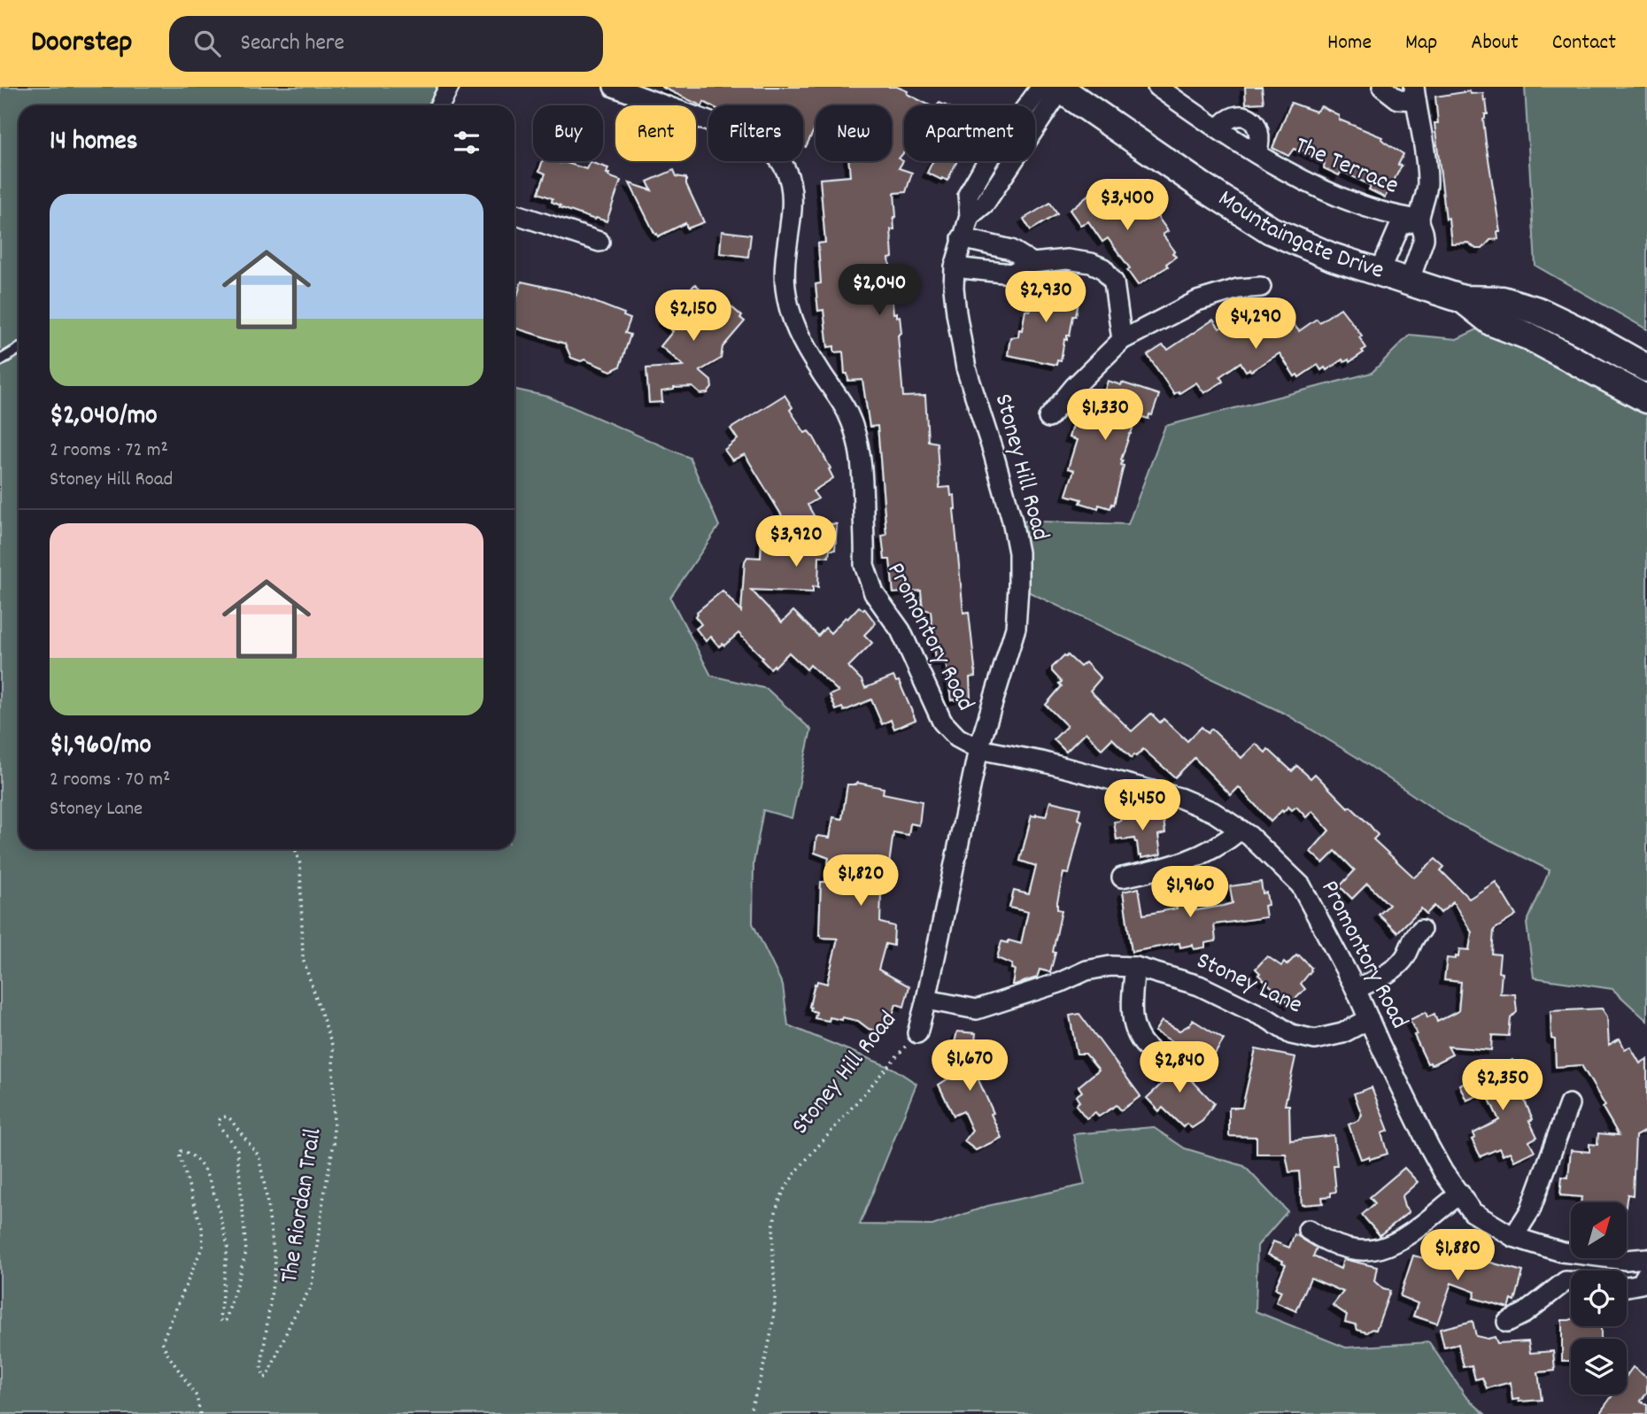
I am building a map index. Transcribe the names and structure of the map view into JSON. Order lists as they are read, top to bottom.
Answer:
{
  "streets": {
    "street": [
      "The Terrace",
      "Mountaingate Drive",
      "Stoney Hill Road",
      "Promontory Road",
      "Stoney Lane"
    ],
    "path": ["The Riordan Trail"]
  },
  "crossings": [
    ["The Terrace", "Mountaingate Drive"],
    ["Mountaingate Drive", "Stoney Hill Road"],
    ["Stoney Hill Road", "Promontory Road"],
    ["Stoney Hill Road", "Stoney Lane"],
    ["Promontory Road", "Stoney Lane"]
  ],
  "north": "top right",
  "page": {
    "header": "Doorstep",
    "search": "Search here",
    "nav": [
      "Home",
      "Map",
      "About",
      "Contact"
    ],
    "chip": [
      "Buy",
      "Rent",
      "Filters",
      "New",
      "Apartment"
    ],
    "heading": "14 homes",
    "price": [
      "$3,400",
      "$2,040",
      "$2,930",
      "$2,150",
      "$4,290",
      "$1,330",
      "$3,920",
      "$1,450",
      "$1,820",
      "$1,960",
      "$1,670",
      "$2,840",
      "$2,350",
      "$1,880"
    ],
    "list": [
      {
        "name": "$2,040/mo",
        "note": "2 rooms · 72 m² · Stoney Hill Road"
      },
      {
        "name": "$1,960/mo",
        "note": "2 rooms · 70 m² · Stoney Lane"
      }
    ]
  }
}
